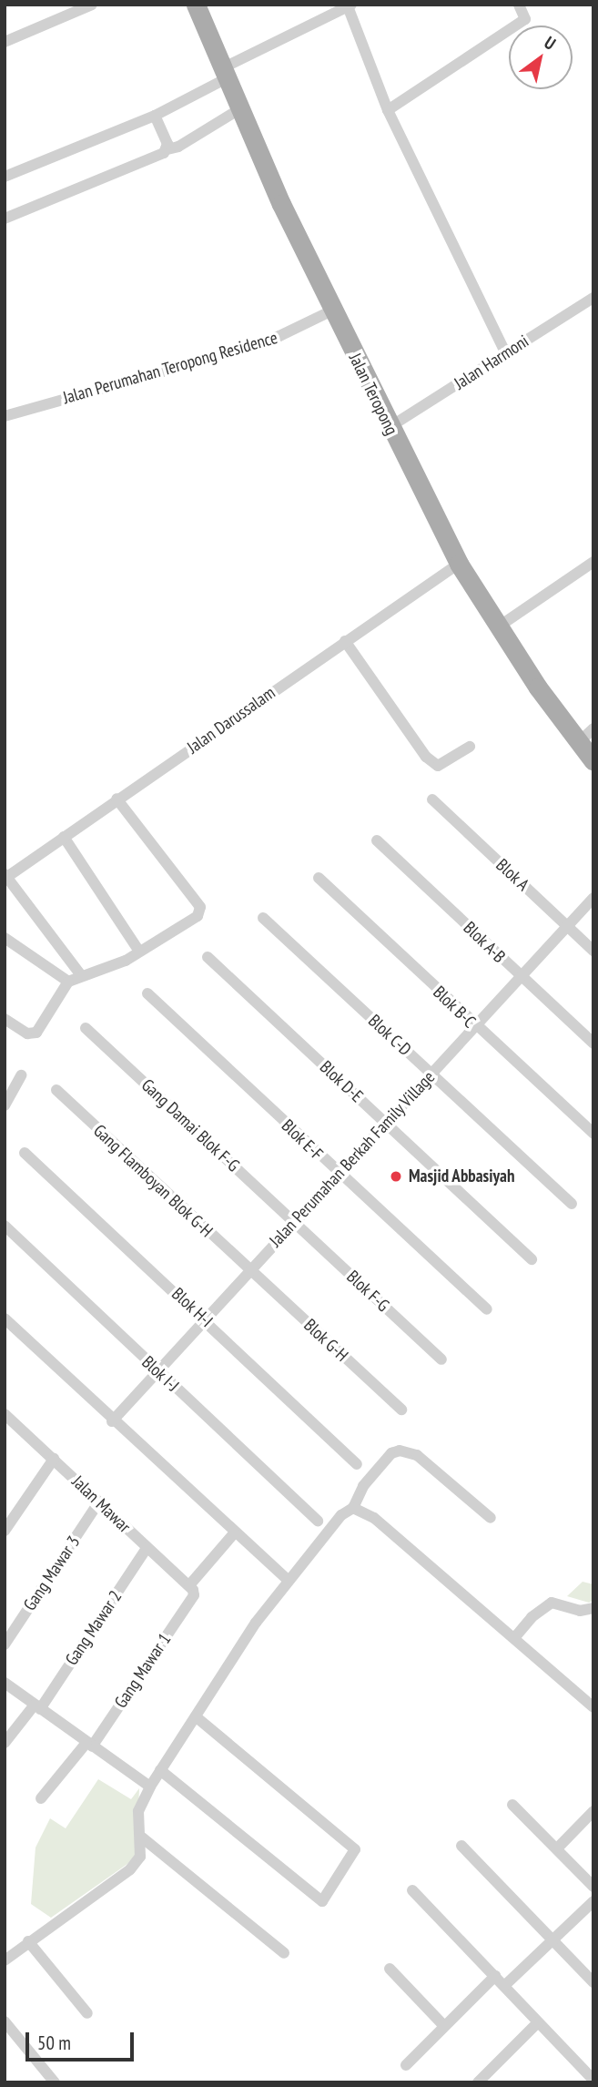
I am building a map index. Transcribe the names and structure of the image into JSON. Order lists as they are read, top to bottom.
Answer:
{
  "streets": {
    "main road": ["Jalan Teropong"],
    "street": [
      "Jalan Harmoni",
      "Jalan Perumahan Teropong Residence",
      "Jalan Darussalam",
      "Blok A",
      "Blok A-B",
      "Blok B-C",
      "Blok C-D",
      "Blok D-E",
      "Gang Damai Blok F-G",
      "Blok E-F",
      "Jalan Perumahan Berkah Family Village",
      "Gang Flamboyan Blok G-H",
      "Blok F-G",
      "Blok H-I",
      "Blok G-H",
      "Blok I-J",
      "Jalan Mawar",
      "Gang Mawar 3",
      "Gang Mawar 2",
      "Gang Mawar 1"
    ]
  },
  "crossings": [
    ["Jalan Harmoni", "Jalan Teropong"],
    ["Jalan Perumahan Teropong Residence", "Jalan Teropong"],
    ["Jalan Teropong", "Jalan Darussalam"],
    ["Blok A", "Jalan Perumahan Berkah Family Village"],
    ["Blok A-B", "Jalan Perumahan Berkah Family Village"],
    ["Blok B-C", "Jalan Perumahan Berkah Family Village"],
    ["Blok C-D", "Jalan Perumahan Berkah Family Village"],
    ["Blok D-E", "Jalan Perumahan Berkah Family Village"],
    ["Gang Damai Blok F-G", "Jalan Perumahan Berkah Family Village"],
    ["Gang Damai Blok F-G", "Blok F-G"],
    ["Blok E-F", "Jalan Perumahan Berkah Family Village"],
    ["Jalan Perumahan Berkah Family Village", "Gang Flamboyan Blok G-H"],
    ["Jalan Perumahan Berkah Family Village", "Blok F-G"],
    ["Jalan Perumahan Berkah Family Village", "Blok H-I"],
    ["Jalan Perumahan Berkah Family Village", "Blok G-H"],
    ["Jalan Perumahan Berkah Family Village", "Blok I-J"],
    ["Gang Flamboyan Blok G-H", "Blok G-H"],
    ["Jalan Mawar", "Gang Mawar 3"],
    ["Jalan Mawar", "Gang Mawar 2"],
    ["Jalan Mawar", "Gang Mawar 1"]
  ],
  "places": ["Masjid Abbasiyah"],
  "scale_bar": "50 m",
  "north": "top right"
}
